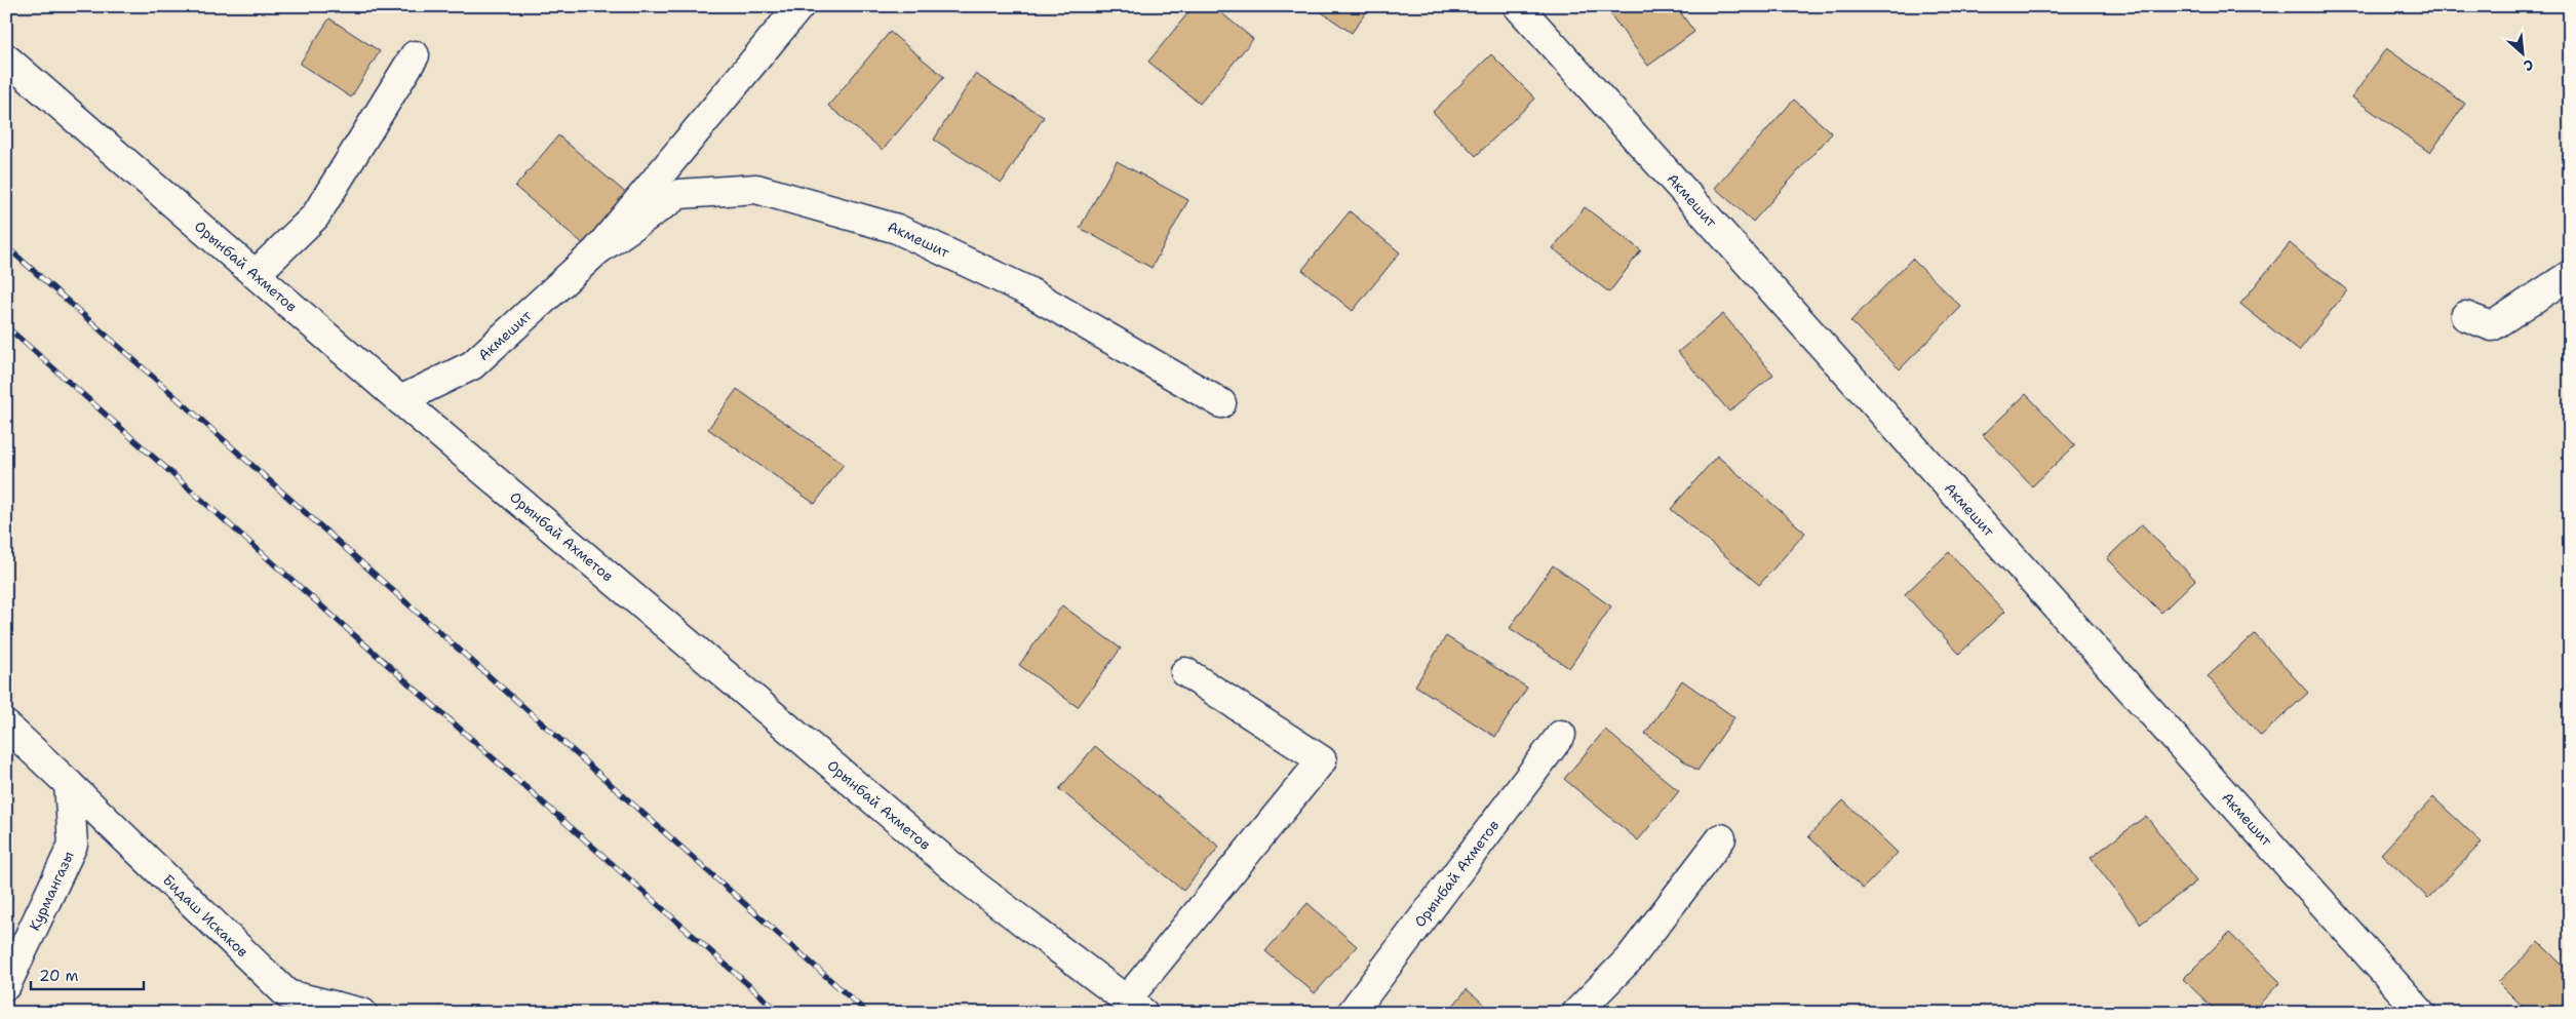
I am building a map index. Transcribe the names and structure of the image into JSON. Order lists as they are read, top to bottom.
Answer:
{
  "streets": {
    "street": [
      "Акмешит",
      "Орынбай Ахметов",
      "Курмангазы",
      "Бидаш Искаков"
    ]
  },
  "crossings": [
    ["Акмешит", "Орынбай Ахметов"],
    ["Курмангазы", "Бидаш Искаков"]
  ],
  "scale_bar": "20 m",
  "north": "bottom right"
}
